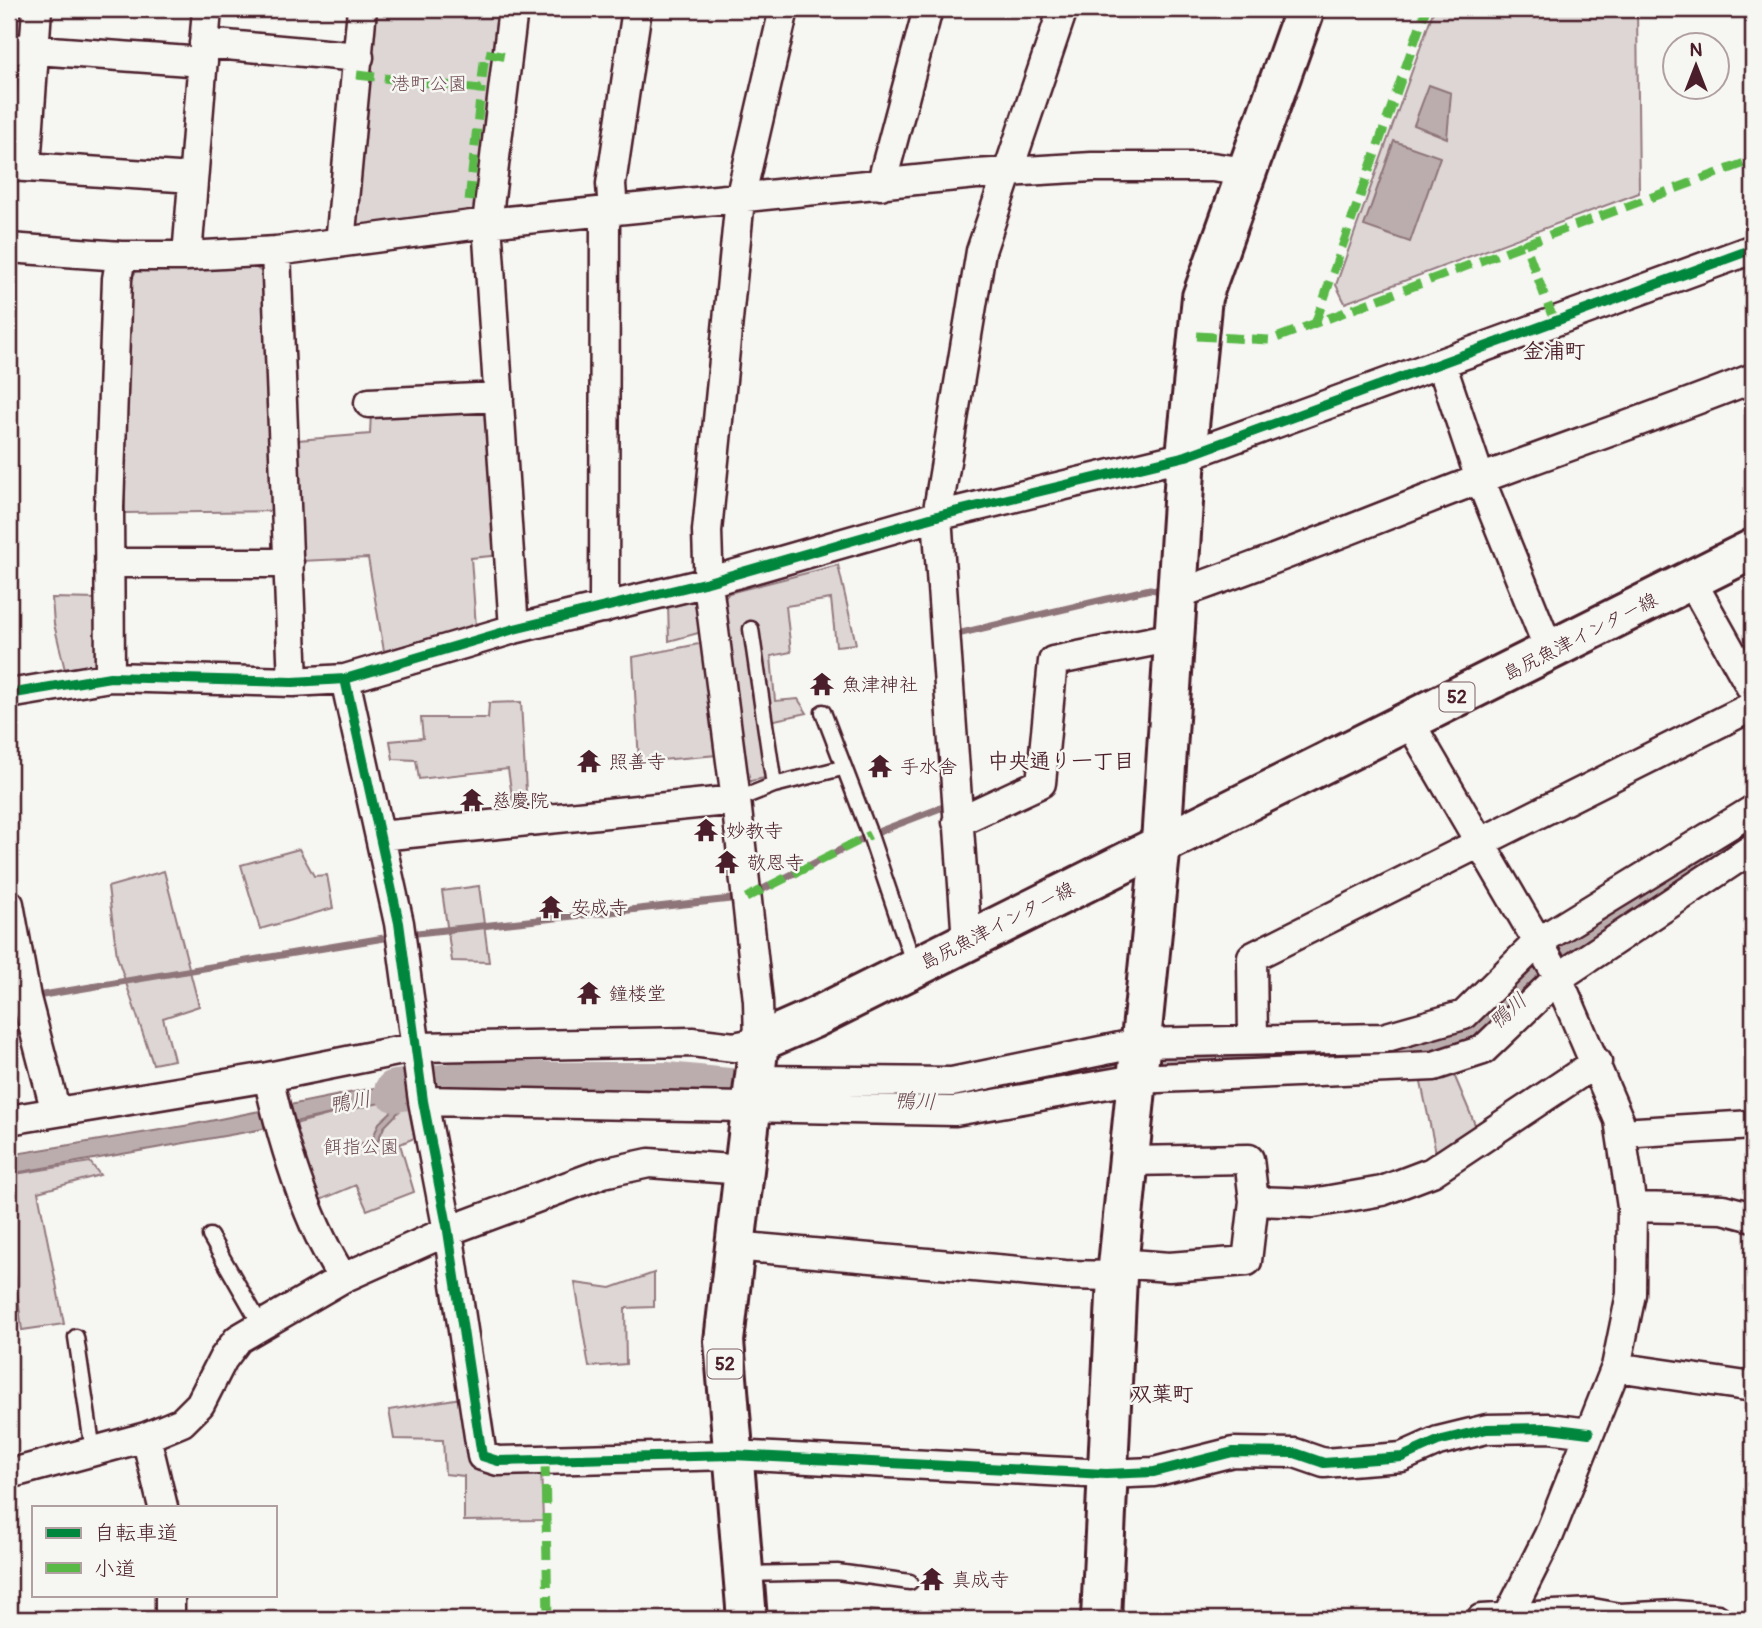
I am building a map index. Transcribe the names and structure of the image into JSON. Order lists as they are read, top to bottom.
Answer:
{
  "streets": {
    "main road": ["島尻魚津インター線", "52"]
  },
  "crossings": [
    ["島尻魚津インター線", "52"]
  ],
  "districts": ["金浦町", "中央通り一丁目", "双葉町"],
  "water": ["鴨川"],
  "parks": ["港町公園", "餌指公園"],
  "places": {
    "temple": [
      "魚津神社",
      "照善寺",
      "手水舎",
      "慈慶院",
      "妙教寺",
      "敬恩寺",
      "安成寺",
      "鐘楼堂",
      "真成寺"
    ]
  },
  "legend": ["自転車道", "小道"],
  "north": "top"
}
